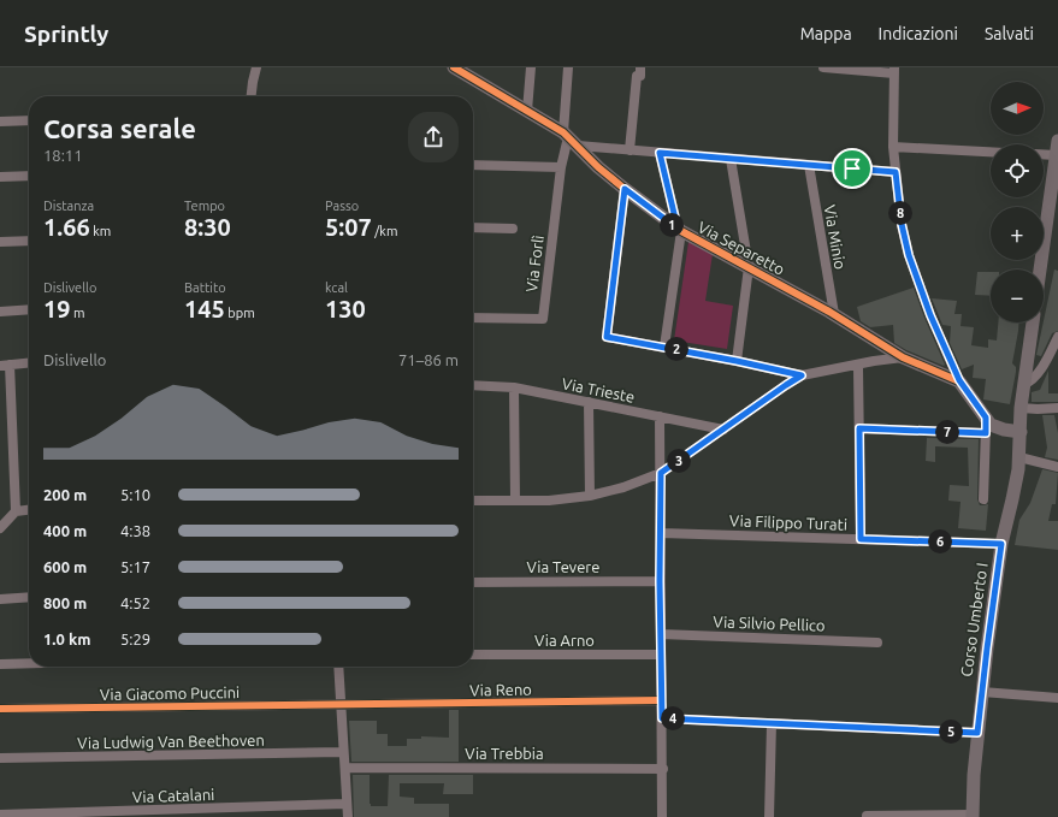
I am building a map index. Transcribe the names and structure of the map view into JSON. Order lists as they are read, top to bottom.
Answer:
{
  "streets": {
    "street": [
      "Via Minio",
      "Via Separetto",
      "Via Forlì",
      "Via Trieste",
      "Via Filippo Turati",
      "Via Tevere",
      "Corso Umberto I",
      "Via Silvio Pellico",
      "Via Arno",
      "Via Reno",
      "Via Giacomo Puccini",
      "Via Ludwig Van Beethoven",
      "Via Trebbia",
      "Via Catalani"
    ]
  },
  "crossings": [
    ["Via Minio", "Via Separetto"],
    ["Via Separetto", "Via Forlì"],
    ["Via Filippo Turati", "Corso Umberto I"],
    ["Via Reno", "Via Giacomo Puccini"]
  ],
  "north": "right",
  "page": {
    "header": "Sprintly",
    "nav": ["Mappa", "Indicazioni", "Salvati"],
    "map_buttons": ["+", "−"],
    "heading": ["Corsa serale", "18:11"],
    "stats": [
      ["Distanza", "1.66 km"],
      ["Tempo", "8:30"],
      ["Passo", "5:07 /km"],
      ["Dislivello", "19 m"],
      ["Battito", "145 bpm"],
      ["kcal", "130"]
    ],
    "pins": [
      "8",
      "1",
      "2",
      "7",
      "3",
      "6",
      "4",
      "5"
    ],
    "chart": ["Dislivello", "71–86 m"],
    "list": [
      {
        "name": "200 m",
        "note": "5:10"
      },
      {
        "name": "400 m",
        "note": "4:38"
      },
      {
        "name": "600 m",
        "note": "5:17"
      },
      {
        "name": "800 m",
        "note": "4:52"
      },
      {
        "name": "1.0 km",
        "note": "5:29"
      }
    ]
  }
}
